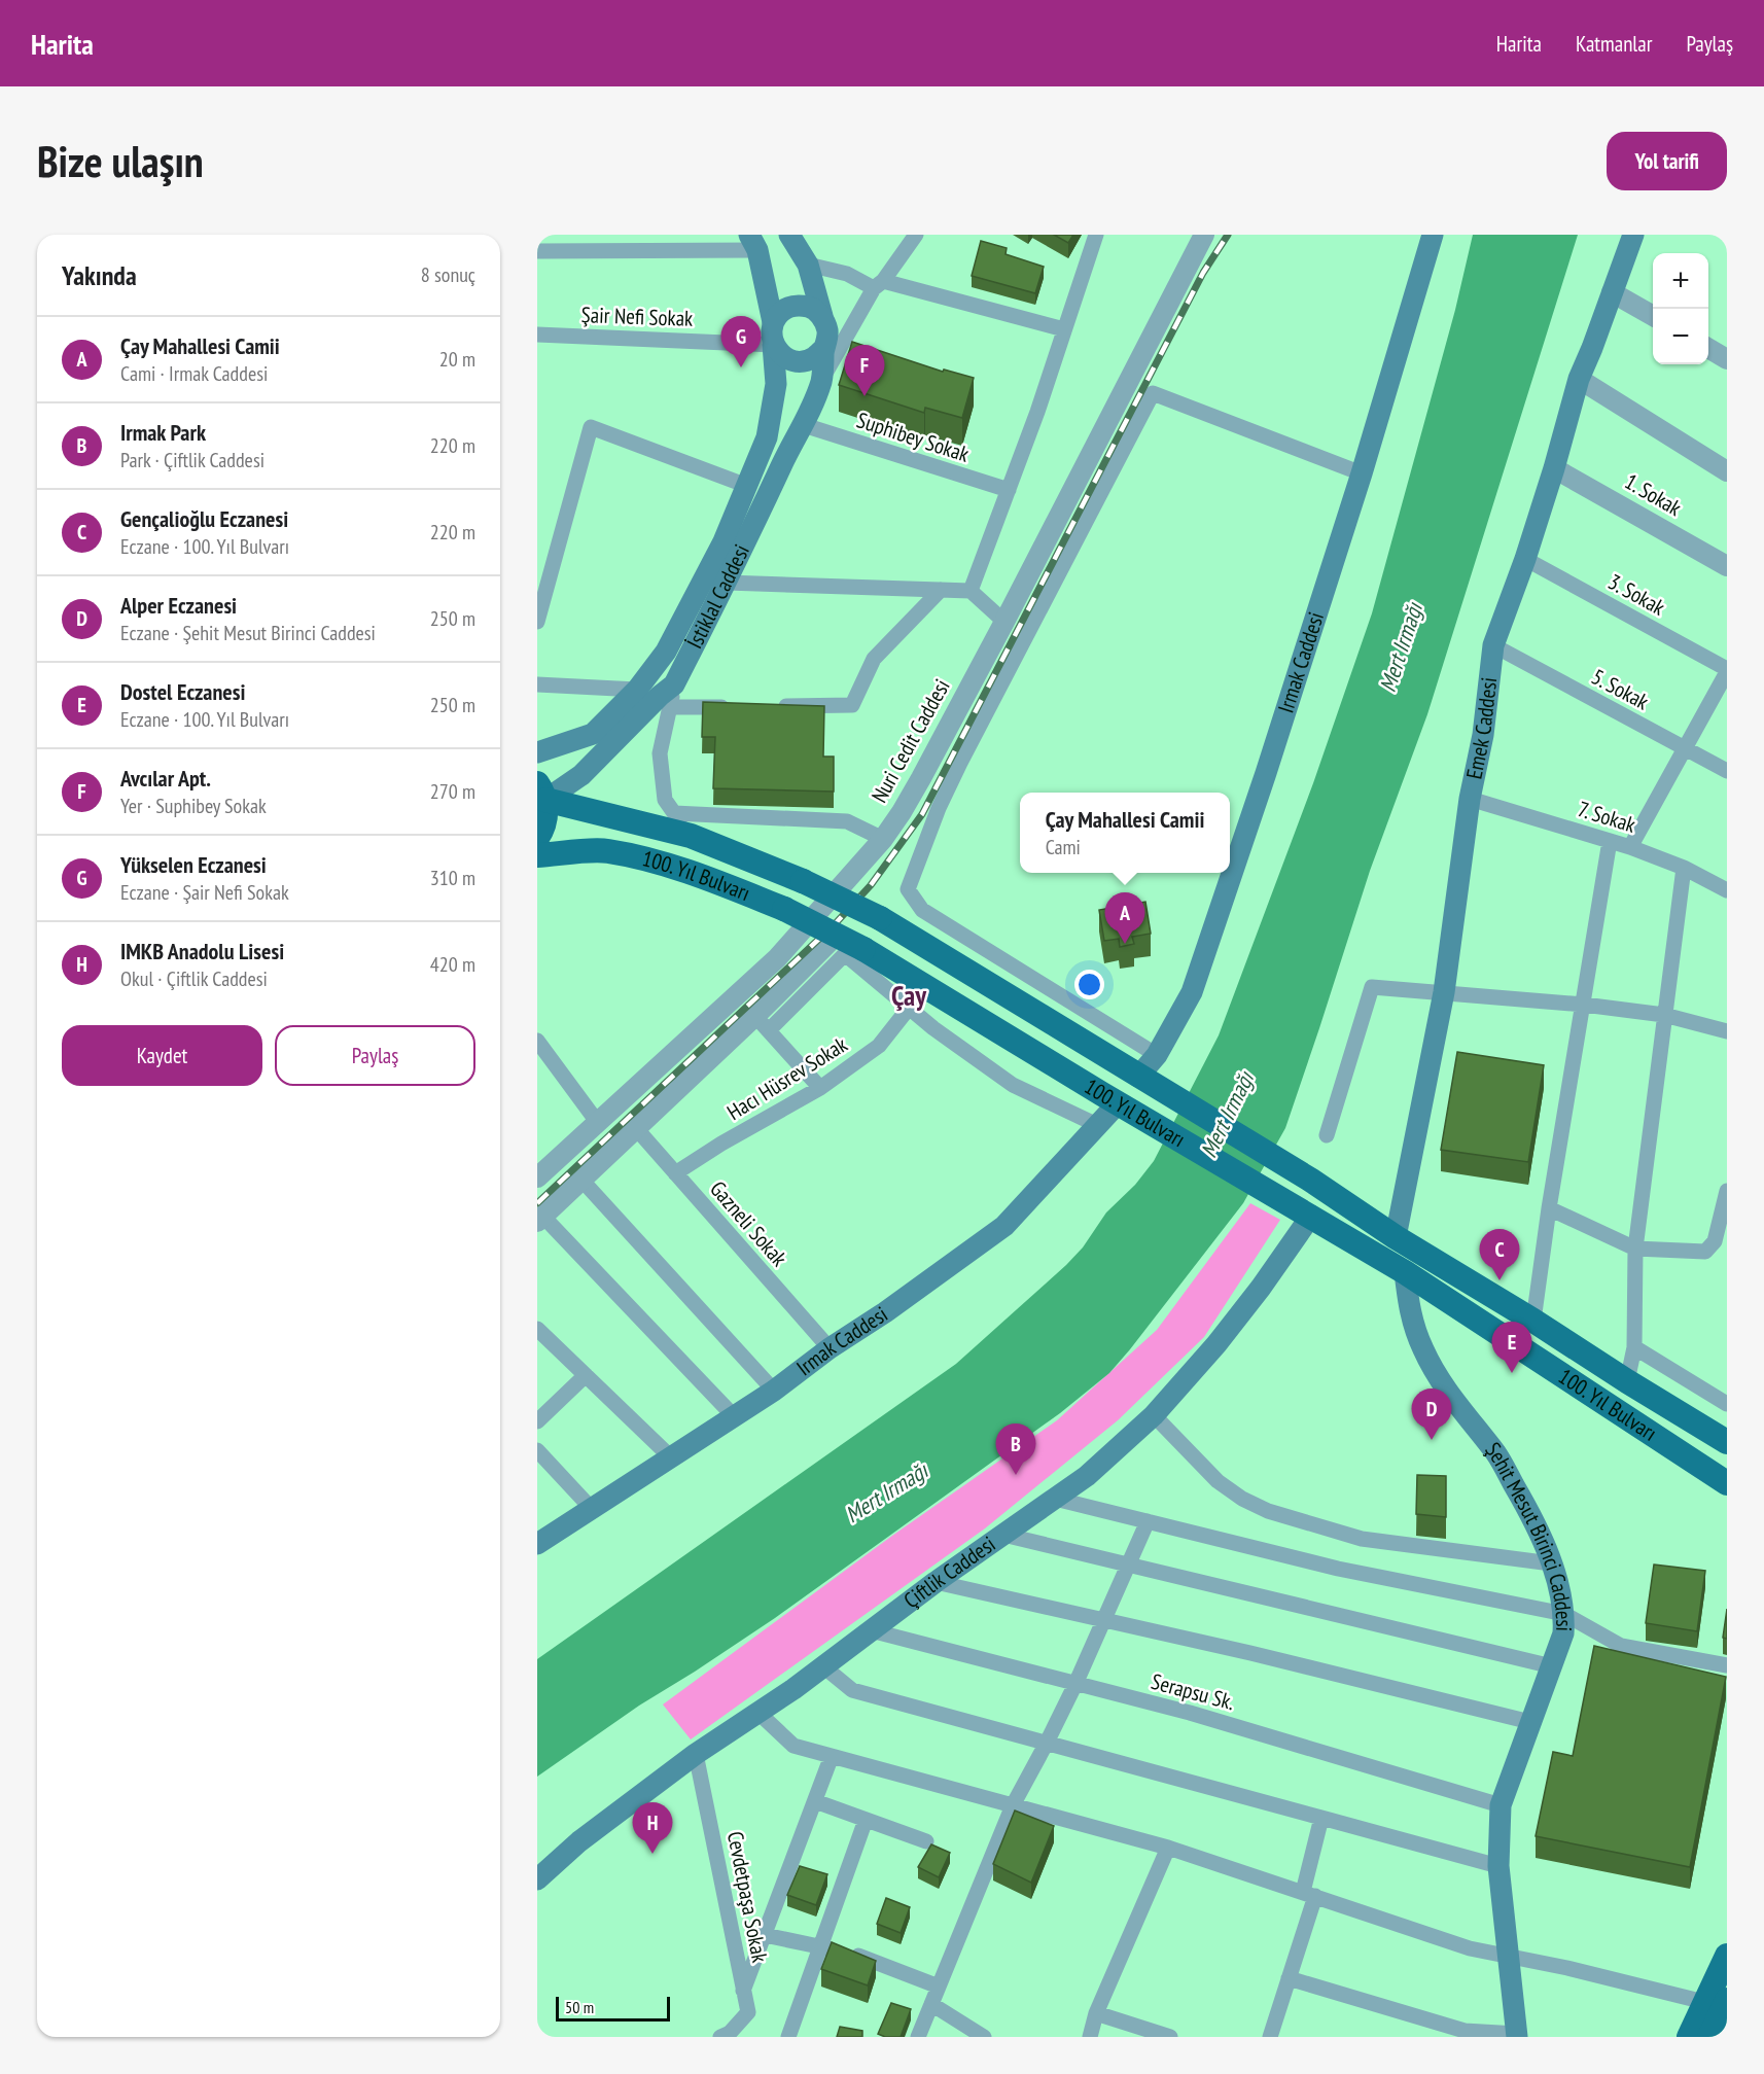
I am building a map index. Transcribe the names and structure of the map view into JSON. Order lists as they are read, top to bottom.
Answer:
{
  "streets": {
    "main road": [
      "İstiklal Caddesi",
      "Irmak Caddesi",
      "Emek Caddesi",
      "100. Yıl Bulvarı",
      "Şehit Mesut Birinci Caddesi",
      "Çiftlik Caddesi"
    ],
    "street": [
      "Şair Nefi Sokak",
      "Suphibey Sokak",
      "1. Sokak",
      "3. Sokak",
      "5. Sokak",
      "Nuri Cedit Caddesi",
      "7. Sokak",
      "Hacı Hüsrev Sokak",
      "Gazneli Sokak",
      "Serapsu Sk.",
      "Cevdetpaşa Sokak"
    ]
  },
  "crossings": [
    ["Şair Nefi Sokak", "İstiklal Caddesi"],
    ["Suphibey Sokak", "İstiklal Caddesi"],
    ["1. Sokak", "Emek Caddesi"],
    ["3. Sokak", "Emek Caddesi"],
    ["İstiklal Caddesi", "100. Yıl Bulvarı"],
    ["Irmak Caddesi", "100. Yıl Bulvarı"],
    ["Irmak Caddesi", "Gazneli Sokak"],
    ["5. Sokak", "Emek Caddesi"],
    ["Emek Caddesi", "7. Sokak"],
    ["Emek Caddesi", "100. Yıl Bulvarı"],
    ["100. Yıl Bulvarı", "Şehit Mesut Birinci Caddesi"],
    ["100. Yıl Bulvarı", "Çiftlik Caddesi"],
    ["Hacı Hüsrev Sokak", "Gazneli Sokak"],
    ["Şehit Mesut Birinci Caddesi", "Serapsu Sk."],
    ["Çiftlik Caddesi", "Serapsu Sk."],
    ["Çiftlik Caddesi", "Cevdetpaşa Sokak"]
  ],
  "districts": ["Çay"],
  "water": ["Mert Irmağı"],
  "scale_bar": "50 m",
  "page": {
    "header": "Harita",
    "nav": ["Harita", "Katmanlar", "Paylaş"],
    "buttons": [
      "Yol tarifi",
      ["Kaydet", "Paylaş"]
    ],
    "title": "Bize ulaşın",
    "heading": ["Yakında", "8 sonuç"],
    "map_buttons": ["+", "−"],
    "list": [
      {
        "mark": "A",
        "name": "Çay Mahallesi Camii",
        "note": "Cami · Irmak Caddesi",
        "value": "20 m"
      },
      {
        "mark": "B",
        "name": "Irmak Park",
        "note": "Park · Çiftlik Caddesi",
        "value": "220 m"
      },
      {
        "mark": "C",
        "name": "Gençalioğlu Eczanesi",
        "note": "Eczane · 100. Yıl Bulvarı",
        "value": "220 m"
      },
      {
        "mark": "D",
        "name": "Alper Eczanesi",
        "note": "Eczane · Şehit Mesut Birinci Caddesi",
        "value": "250 m"
      },
      {
        "mark": "E",
        "name": "Dostel Eczanesi",
        "note": "Eczane · 100. Yıl Bulvarı",
        "value": "250 m"
      },
      {
        "mark": "F",
        "name": "Avcılar Apt.",
        "note": "Yer · Suphibey Sokak",
        "value": "270 m"
      },
      {
        "mark": "G",
        "name": "Yükselen Eczanesi",
        "note": "Eczane · Şair Nefi Sokak",
        "value": "310 m"
      },
      {
        "mark": "H",
        "name": "IMKB Anadolu Lisesi",
        "note": "Okul · Çiftlik Caddesi",
        "value": "420 m"
      }
    ],
    "pins": [
      "G",
      "F",
      "A",
      "C",
      "E",
      "D",
      "B",
      "H"
    ],
    "popup": ["Çay Mahallesi Camii", "Cami"],
    "scale": "50 m"
  }
}
